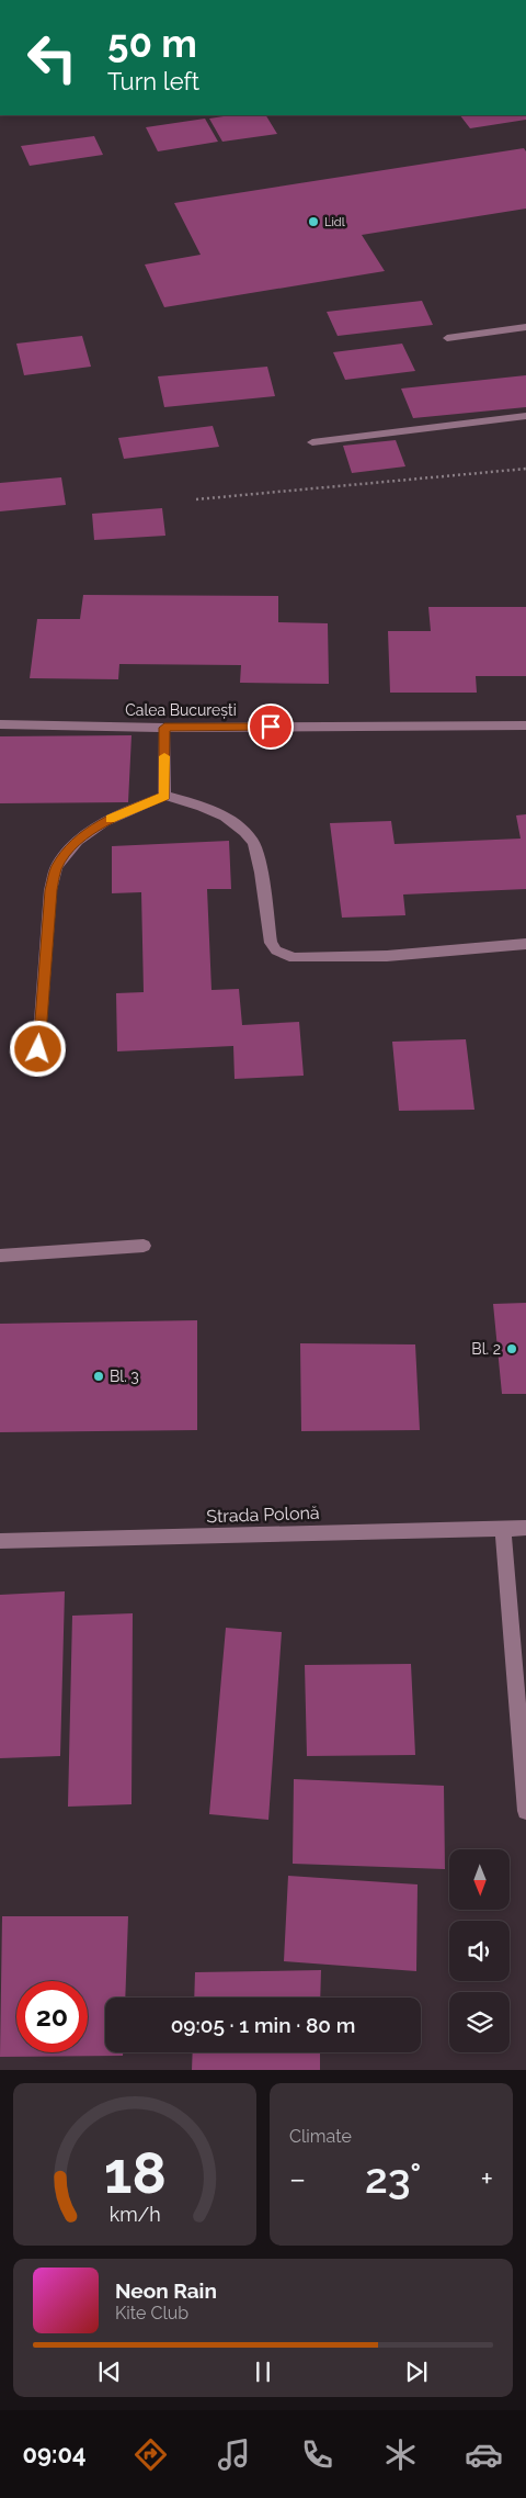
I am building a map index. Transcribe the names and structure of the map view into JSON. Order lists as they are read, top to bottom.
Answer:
{
  "streets": {
    "street": ["Calea București", "Strada Polonă"]
  },
  "places": ["Lidl", "Bl. 2", "Bl. 3"],
  "north": "bottom",
  "page": {
    "turn": ["50 m", "Turn left"],
    "limit": "20",
    "trip": "09:05 · 1 min · 80 m",
    "tile": "Climate",
    "heat": ["−", "23°", "+"],
    "song": ["Neon Rain", "Kite Club"],
    "tabs": "09:04",
    "gauge": ["18", "km/h"]
  }
}
